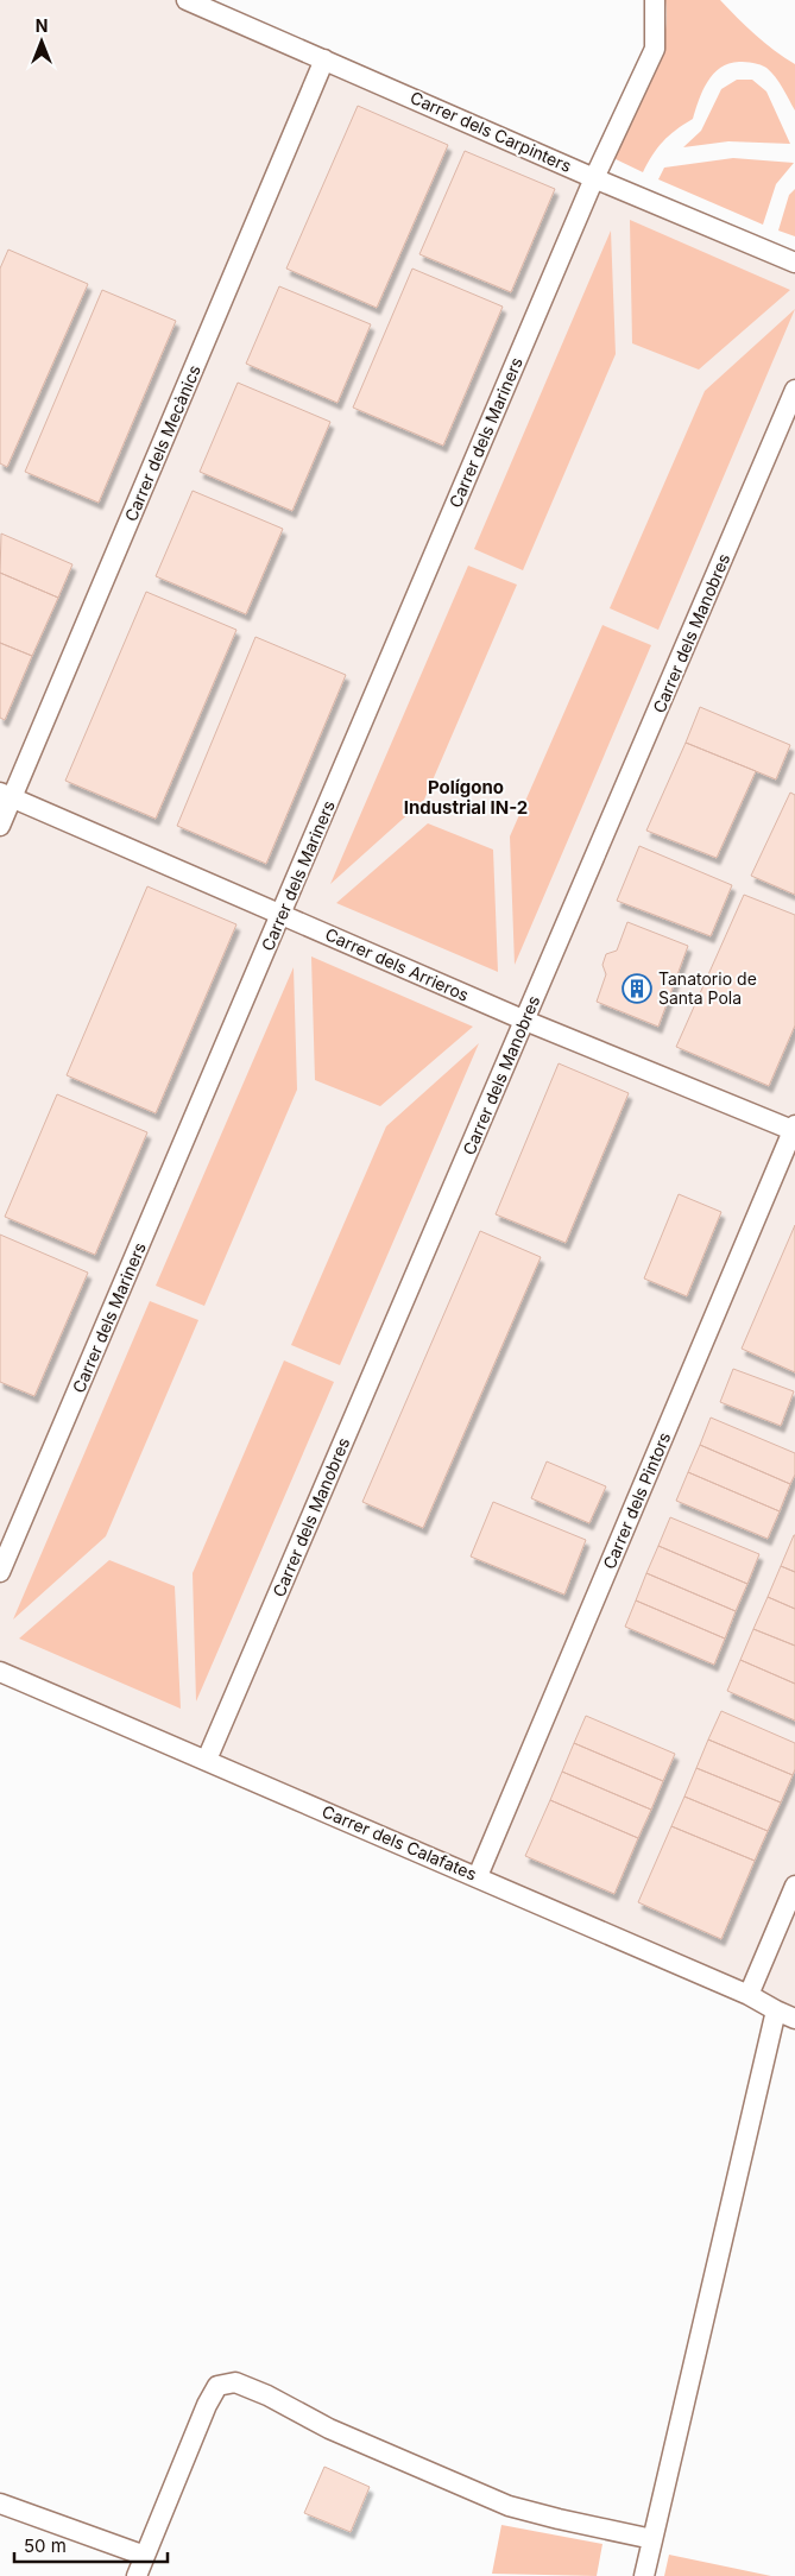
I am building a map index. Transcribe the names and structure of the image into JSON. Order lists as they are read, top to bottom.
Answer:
{
  "streets": {
    "street": [
      "Carrer dels Carpinters",
      "Carrer dels Mariners",
      "Carrer dels Mecànics",
      "Carrer dels Manobres",
      "Carrer dels Arrieros",
      "Carrer dels Pintors",
      "Carrer dels Calafates"
    ]
  },
  "crossings": [
    ["Carrer dels Carpinters", "Carrer dels Mariners"],
    ["Carrer dels Carpinters", "Carrer dels Mecànics"],
    ["Carrer dels Mariners", "Carrer dels Arrieros"],
    ["Carrer dels Mecànics", "Carrer dels Arrieros"],
    ["Carrer dels Manobres", "Carrer dels Arrieros"],
    ["Carrer dels Manobres", "Carrer dels Calafates"],
    ["Carrer dels Arrieros", "Carrer dels Pintors"],
    ["Carrer dels Pintors", "Carrer dels Calafates"]
  ],
  "districts": ["Polígono Industrial IN-2"],
  "places": {
    "building": ["Tanatorio de Santa Pola"]
  },
  "scale_bar": "50 m",
  "north": "top"
}
